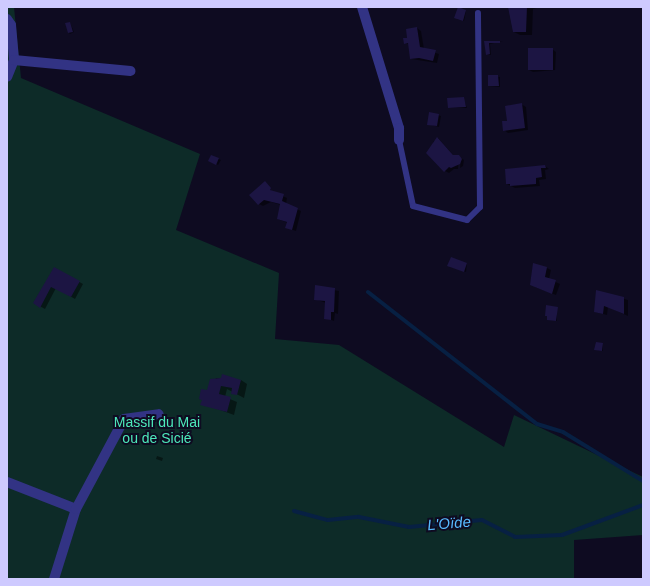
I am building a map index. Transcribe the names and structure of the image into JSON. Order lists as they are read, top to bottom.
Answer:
{
  "water": ["L'Oïde"],
  "parks": ["Massif du Mai ou de Sicié"]
}
